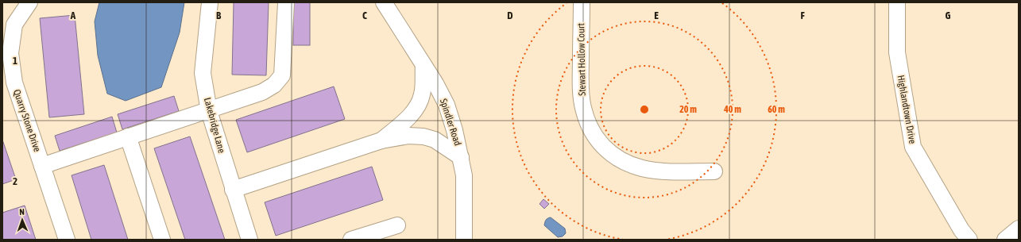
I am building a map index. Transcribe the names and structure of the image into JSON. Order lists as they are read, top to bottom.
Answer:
{
  "streets": {
    "street": [
      "Stewart Hollow Court",
      "Highlandtown Drive",
      "Quarry Stone Drive",
      "Spindler Road",
      "Lakebridge Lane"
    ]
  },
  "north": "top",
  "grid": {
    "columns": [
      "A",
      "B",
      "C",
      "D",
      "E",
      "F",
      "G"
    ],
    "rows": ["1", "2"]
  },
  "rings": ["20 m", "40 m", "60 m"]
}
